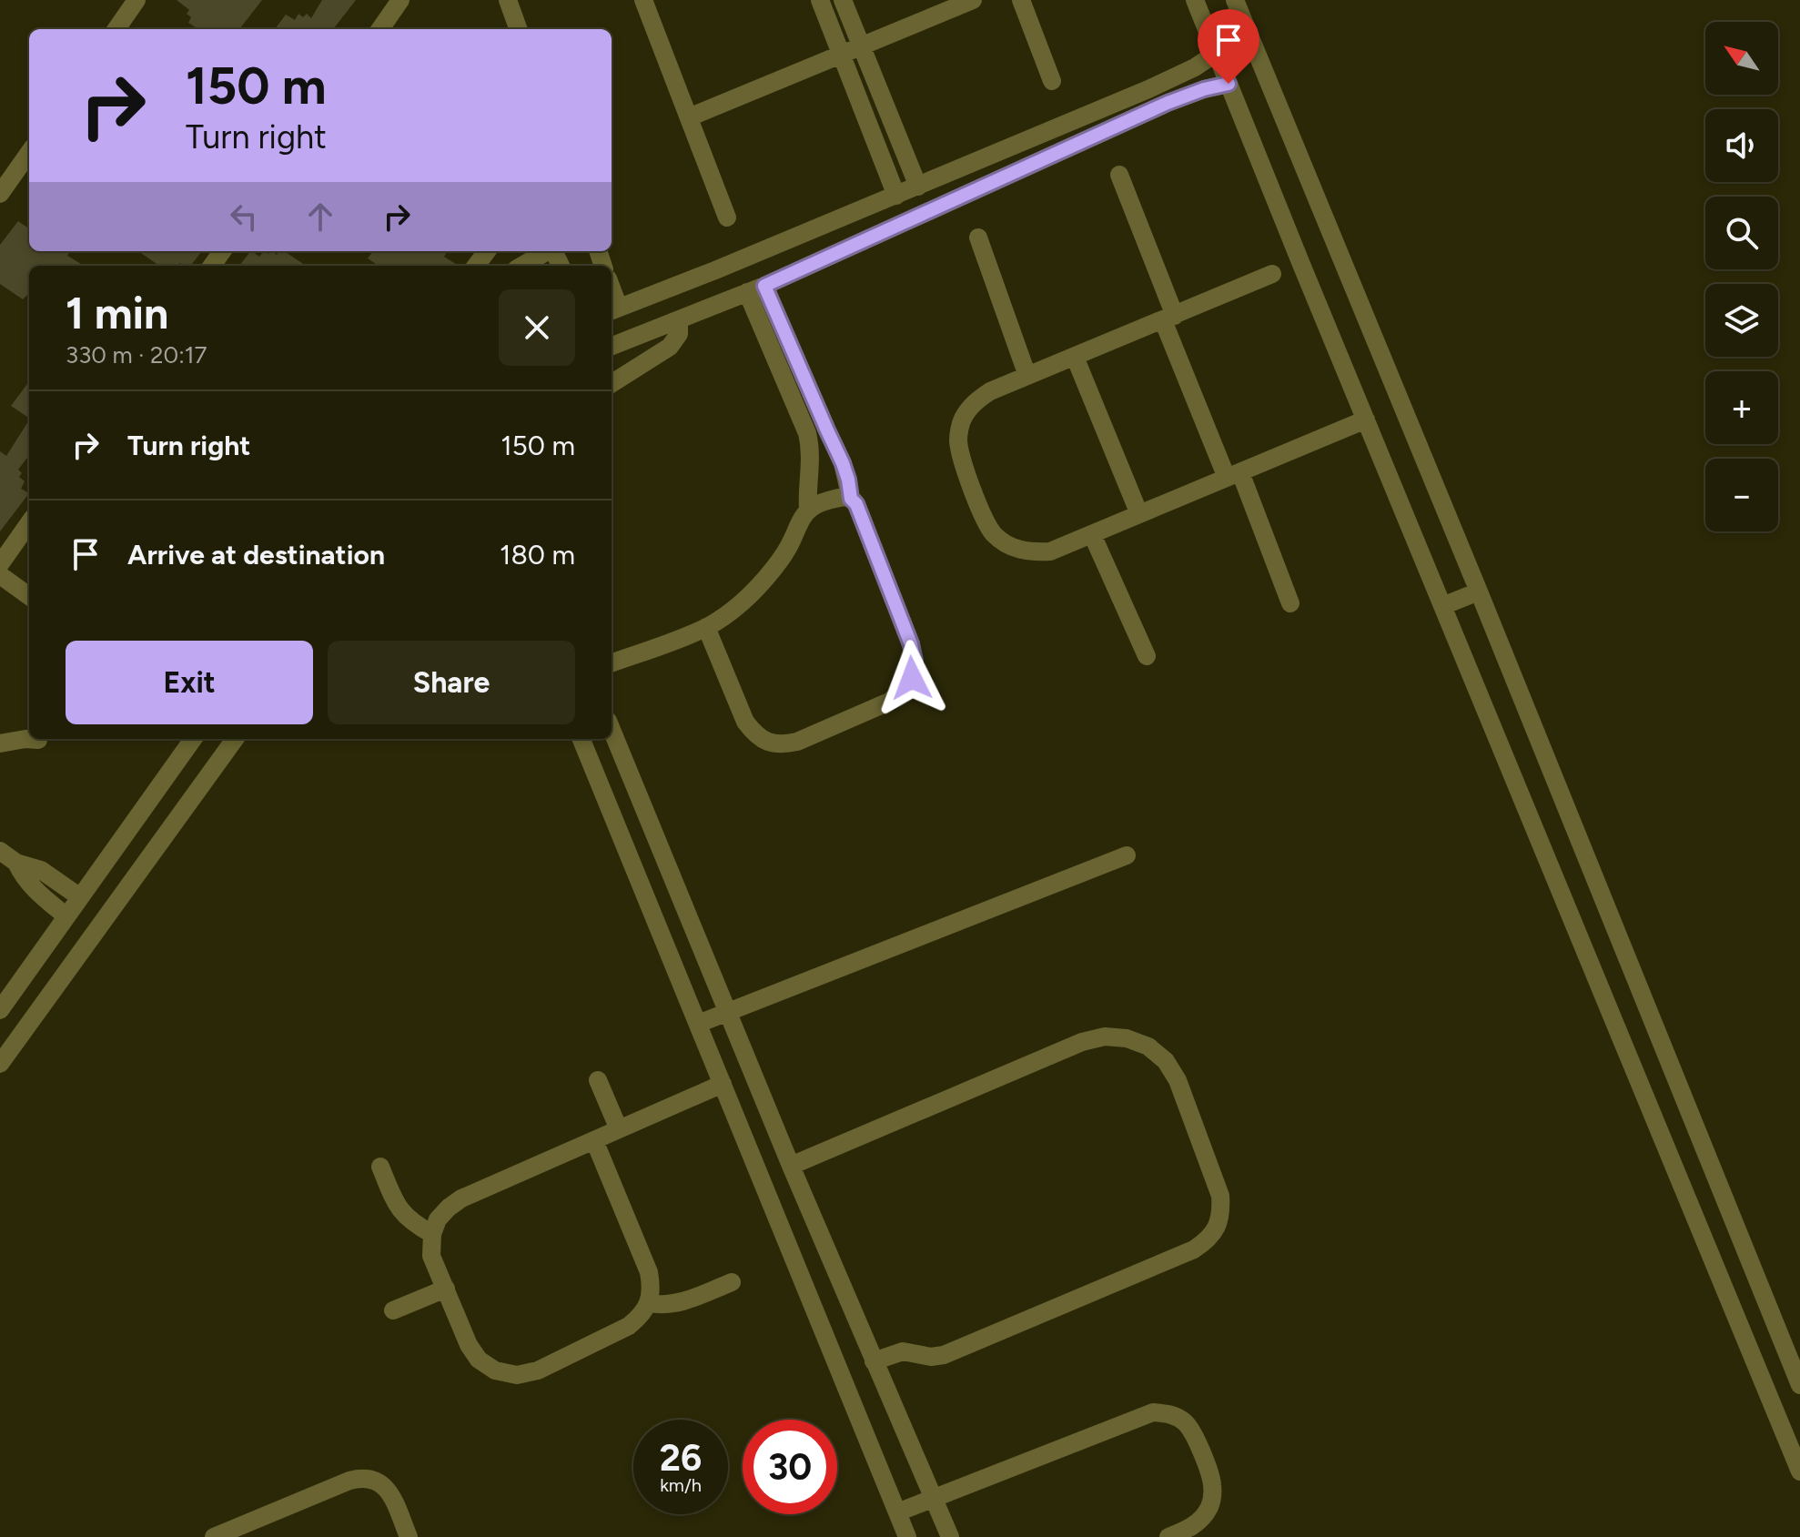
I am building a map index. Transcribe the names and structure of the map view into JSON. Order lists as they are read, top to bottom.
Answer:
{
  "north": "top left",
  "page": {
    "map_buttons": ["+", "−"],
    "turn": ["150 m", "Turn right"],
    "heading": ["1 min", "330 m · 20:17"],
    "list": [
      {
        "name": "Turn right",
        "value": "150 m"
      },
      {
        "name": "Arrive at destination",
        "value": "180 m"
      }
    ],
    "buttons": ["Exit", "Share"],
    "speed": "26 km/h",
    "limit": "30"
  }
}
